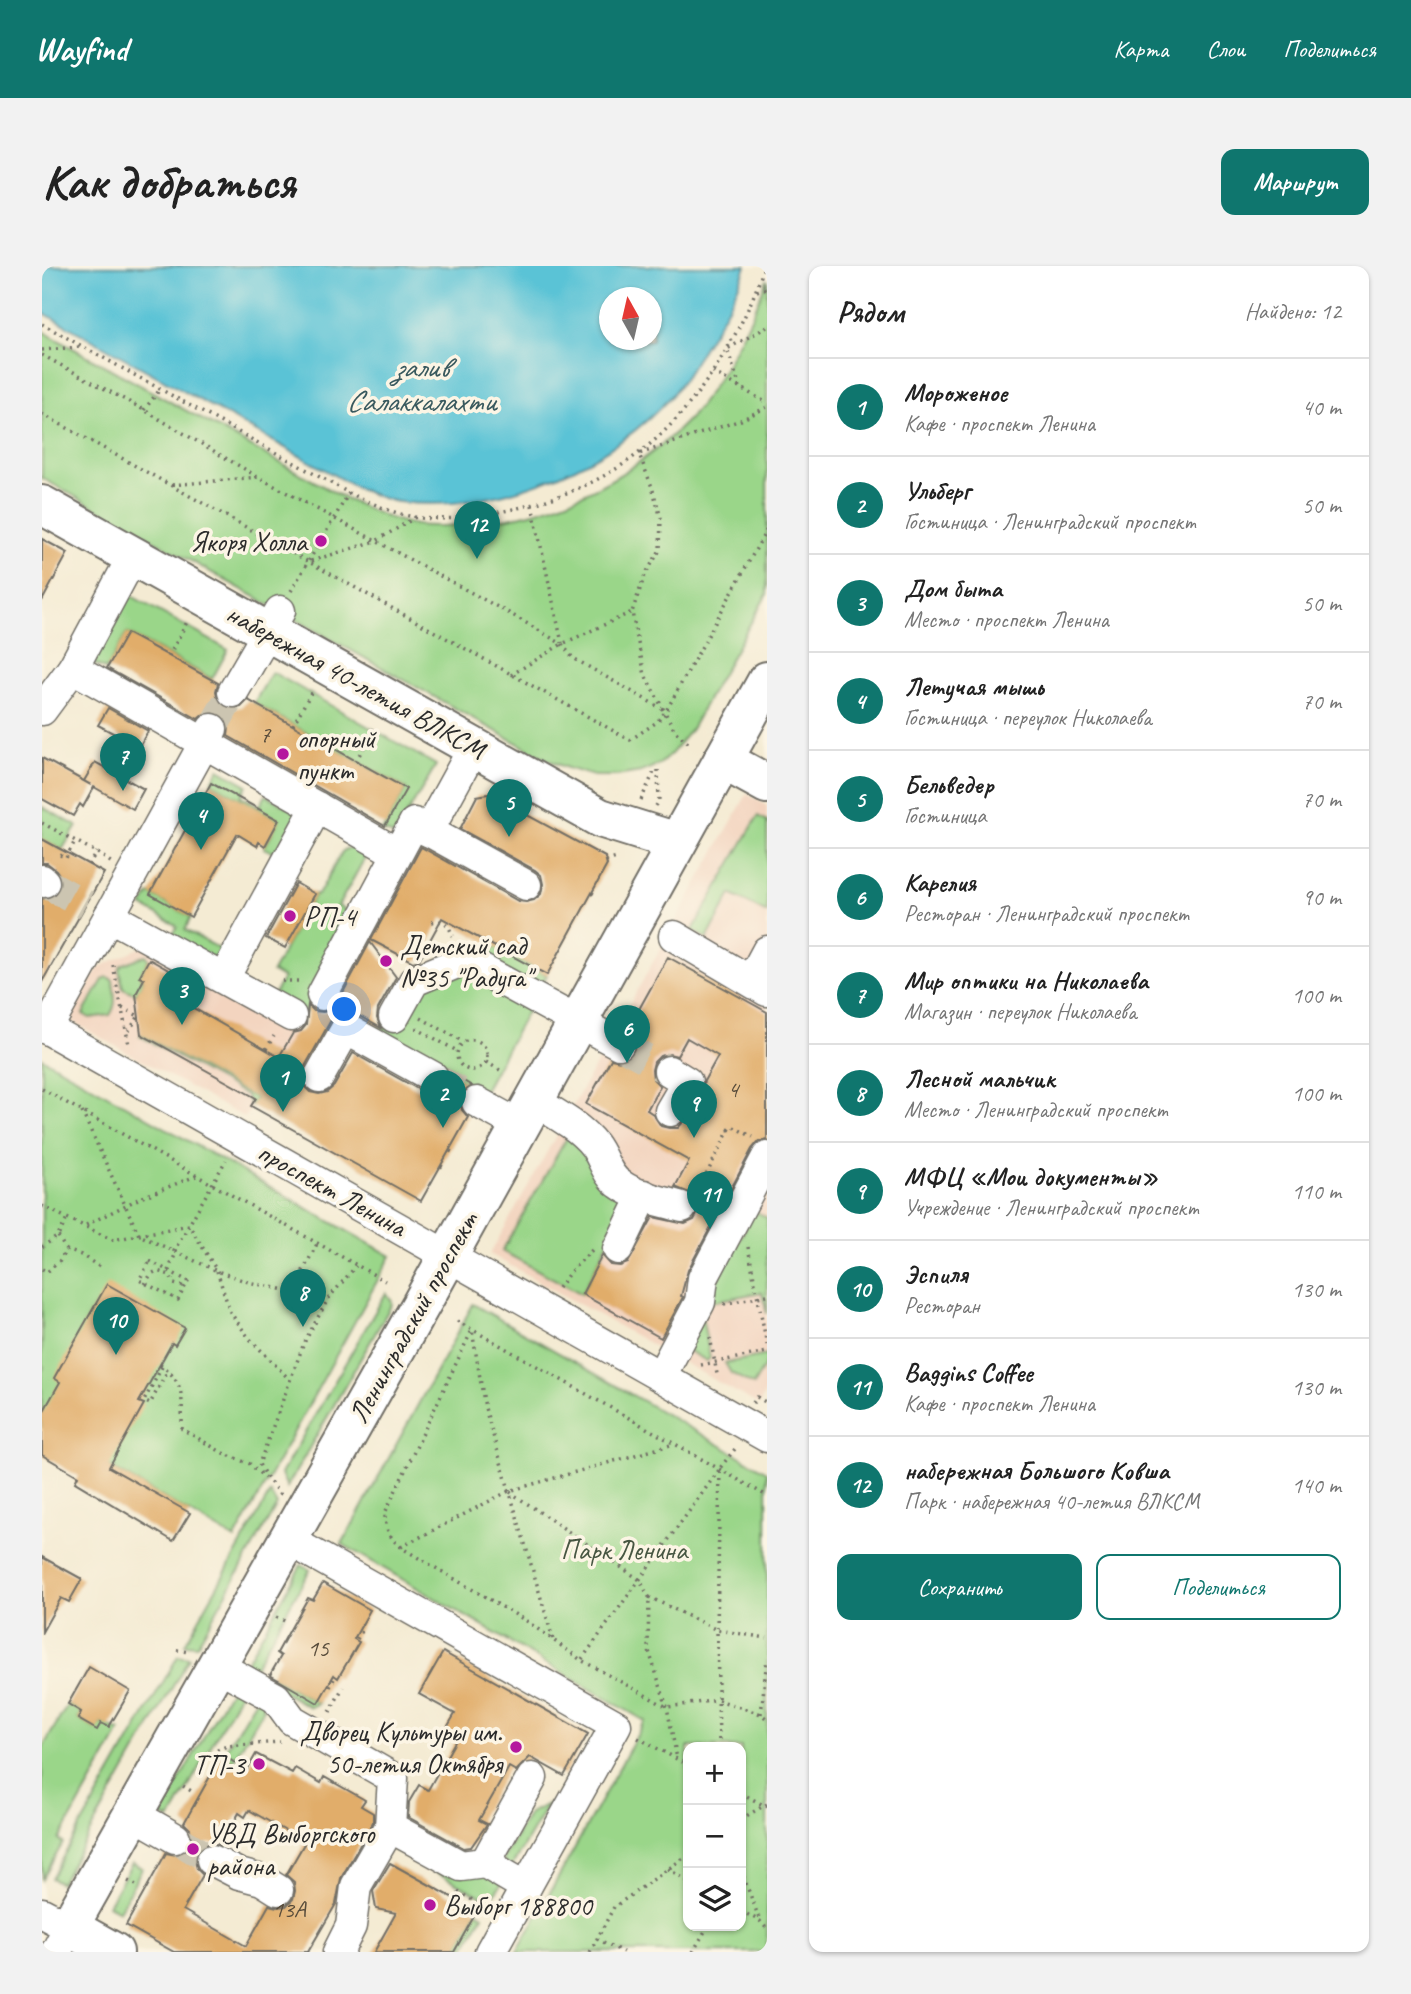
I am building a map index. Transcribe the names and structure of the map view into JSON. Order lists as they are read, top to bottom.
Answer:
{
  "streets": {
    "main road": ["набережная 40-летия ВЛКСМ", "Ленинградский проспект"],
    "street": ["проспект Ленина"]
  },
  "crossings": [
    ["набережная 40-летия ВЛКСМ", "Ленинградский проспект"],
    ["проспект Ленина", "Ленинградский проспект"]
  ],
  "water": ["залив Салаккалахти"],
  "parks": ["Парк Ленина"],
  "places": [
    "Якоря Холла",
    "опорный пункт",
    "РП-4",
    "Детский сад №35 \"Радуга\"",
    "Дворец Культуры им. 50-летия Октября",
    "ТП-3",
    "УВД Выборгского района",
    "Выборг 188800"
  ],
  "house_numbers": [
    "7",
    "4",
    "15",
    "13А"
  ],
  "north": "top",
  "page": {
    "header": "Wayfind",
    "nav": ["Карта", "Слои", "Поделиться"],
    "buttons": [
      "Маршрут",
      ["Сохранить", "Поделиться"]
    ],
    "title": "Как добраться",
    "heading": ["Рядом", "Найдено: 12"],
    "list": [
      {
        "mark": "1",
        "name": "Мороженое",
        "note": "Кафе · проспект Ленина",
        "value": "40 m"
      },
      {
        "mark": "2",
        "name": "Ульберг",
        "note": "Гостиница · Ленинградский проспект",
        "value": "50 m"
      },
      {
        "mark": "3",
        "name": "Дом быта",
        "note": "Место · проспект Ленина",
        "value": "50 m"
      },
      {
        "mark": "4",
        "name": "Летучая мышь",
        "note": "Гостиница · переулок Николаева",
        "value": "70 m"
      },
      {
        "mark": "5",
        "name": "Бельведер",
        "note": "Гостиница",
        "value": "70 m"
      },
      {
        "mark": "6",
        "name": "Карелия",
        "note": "Ресторан · Ленинградский проспект",
        "value": "90 m"
      },
      {
        "mark": "7",
        "name": "Мир оптики на Николаева",
        "note": "Магазин · переулок Николаева",
        "value": "100 m"
      },
      {
        "mark": "8",
        "name": "Лесной мальчик",
        "note": "Место · Ленинградский проспект",
        "value": "100 m"
      },
      {
        "mark": "9",
        "name": "МФЦ «Мои документы»",
        "note": "Учреждение · Ленинградский проспект",
        "value": "110 m"
      },
      {
        "mark": "10",
        "name": "Эспиля",
        "note": "Ресторан",
        "value": "130 m"
      },
      {
        "mark": "11",
        "name": "Baggins Coffee",
        "note": "Кафе · проспект Ленина",
        "value": "130 m"
      },
      {
        "mark": "12",
        "name": "набережная Большого Ковша",
        "note": "Парк · набережная 40-летия ВЛКСМ",
        "value": "140 m"
      }
    ],
    "pins": [
      "12",
      "7",
      "5",
      "4",
      "3",
      "6",
      "1",
      "2",
      "9",
      "11",
      "8",
      "10"
    ],
    "map_buttons": ["+", "−"]
  }
}
